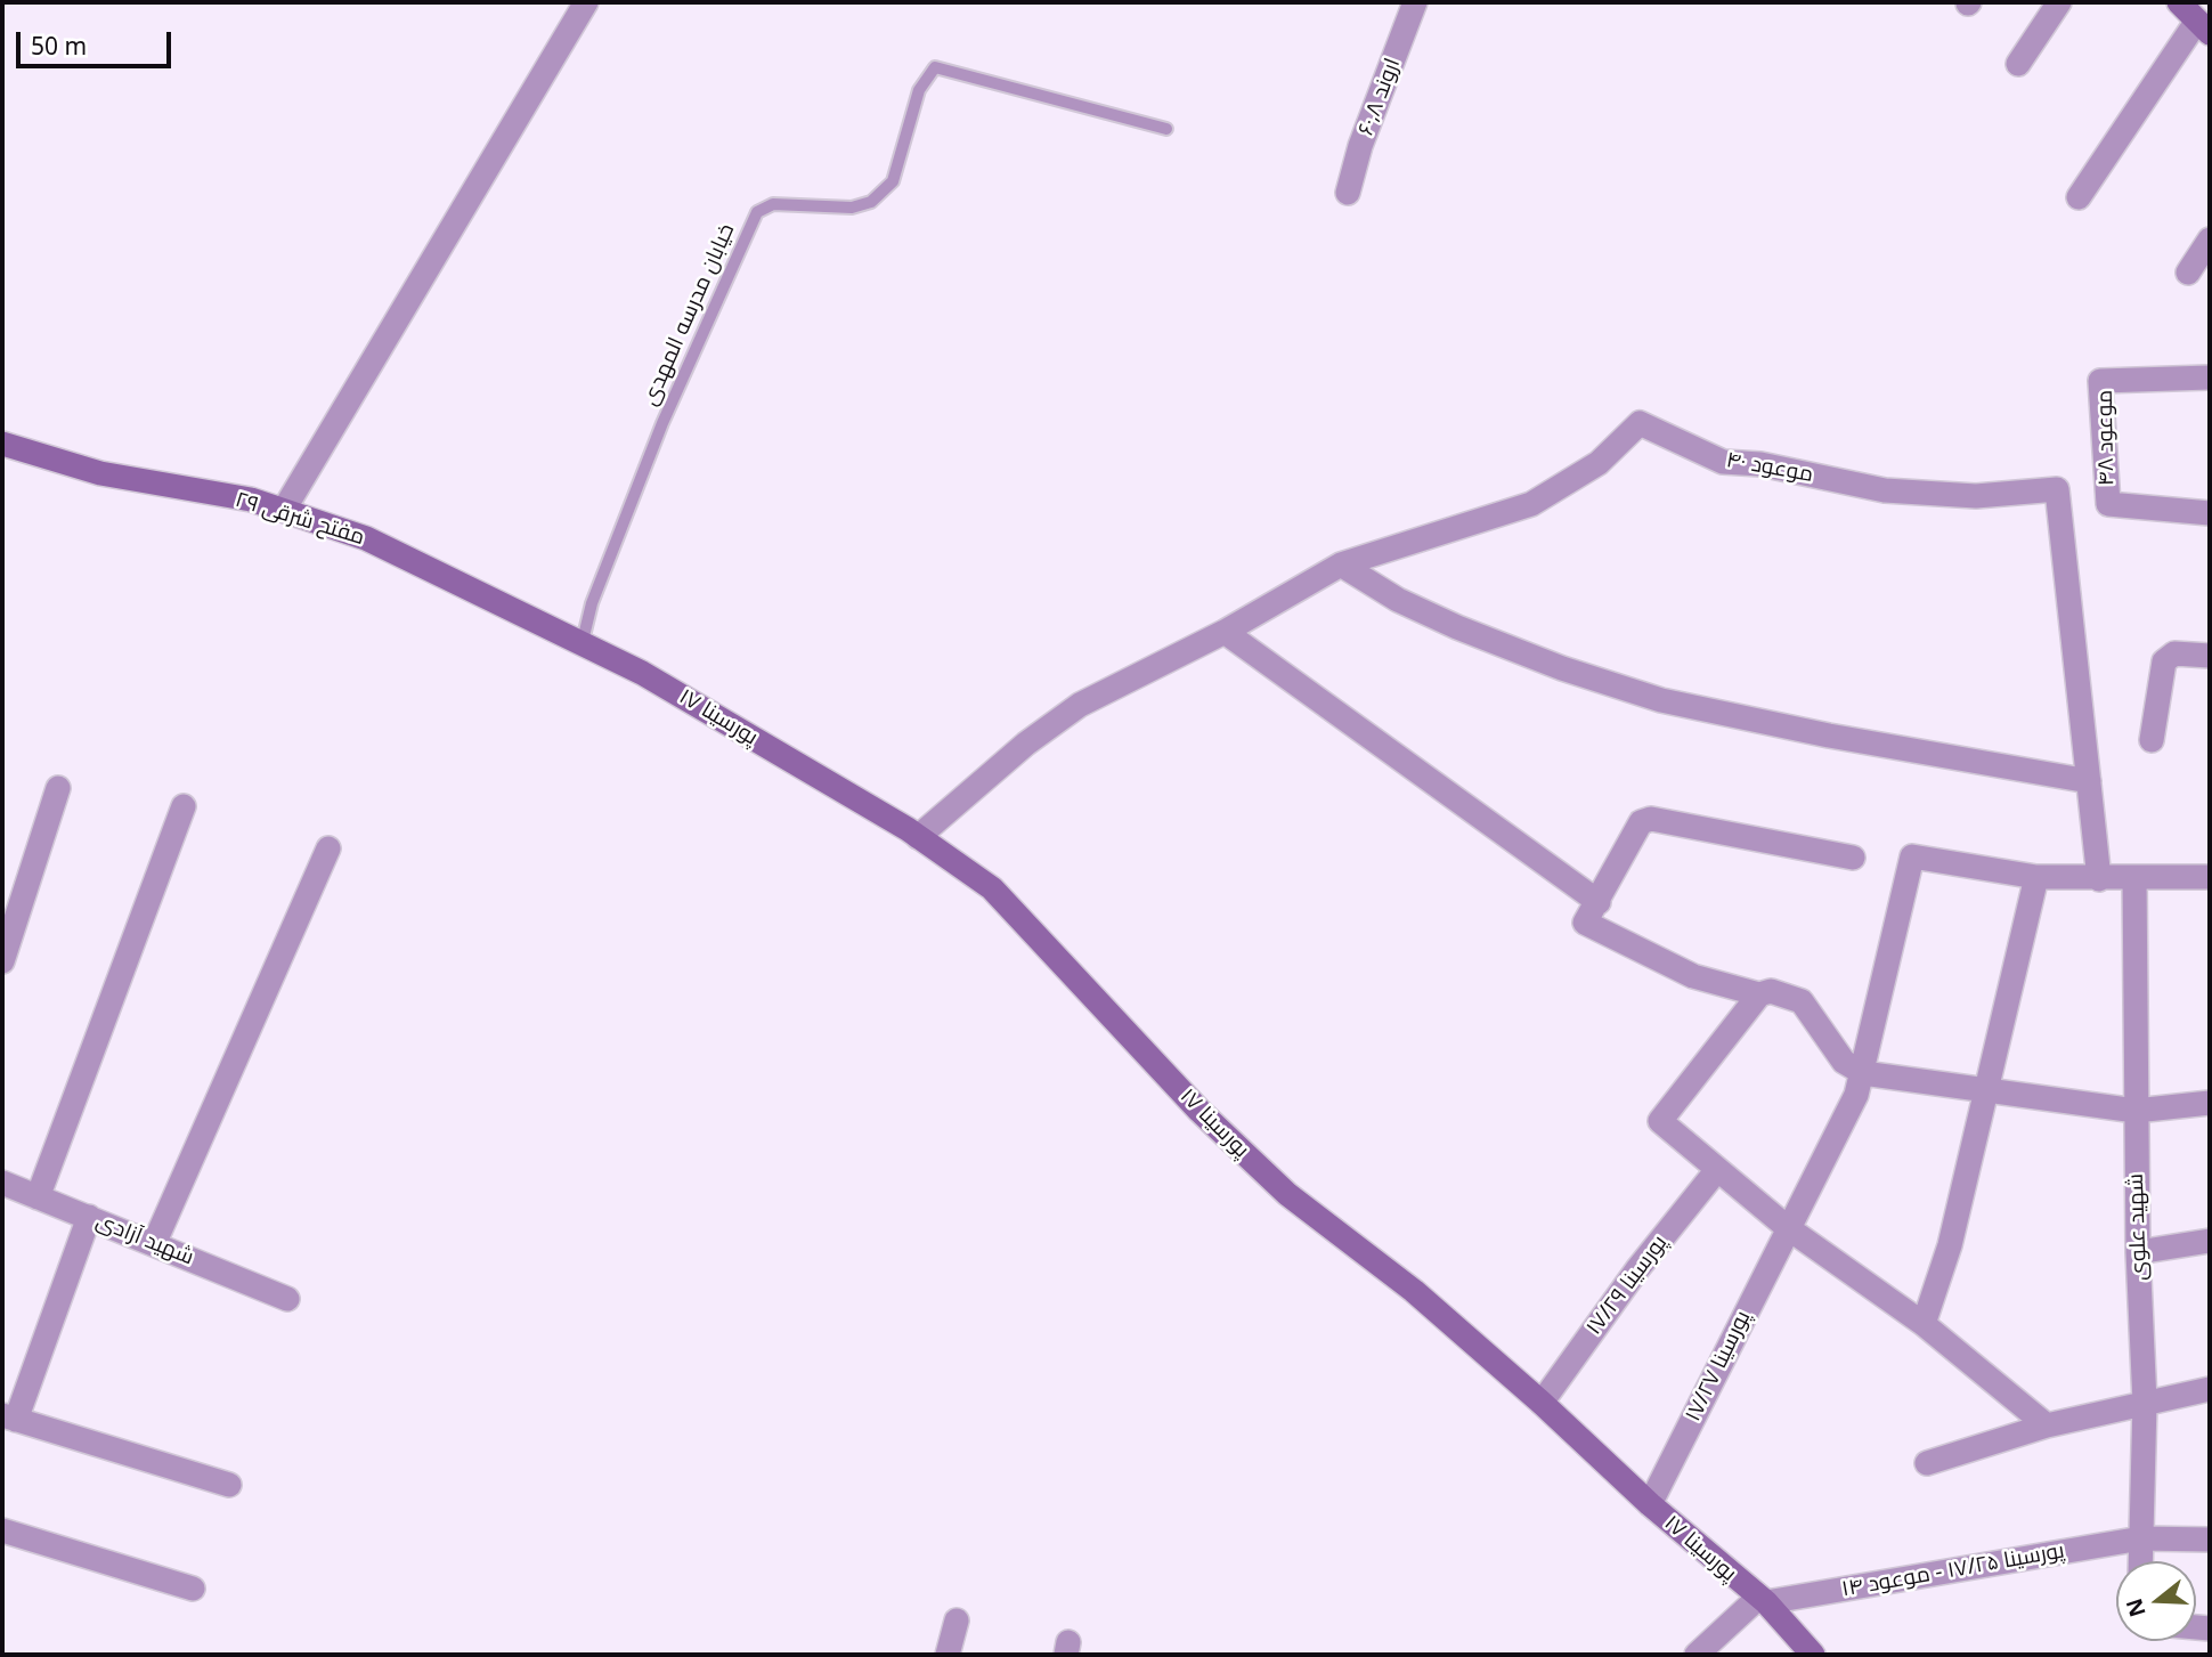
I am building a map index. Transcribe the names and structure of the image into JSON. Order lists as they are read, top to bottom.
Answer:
{
  "streets": {
    "street": [
      "اروند ۶۰٫۸",
      "موعود ۴۸",
      "موعود ۴۰",
      "مفتح شرقی ۲۹",
      "پورسینا ۱۷",
      "شهید علوی",
      "شهید آزادی",
      "پورسینا ۱۷/۲۹",
      "پورسینا ۱۷/۲۷",
      "پورسینا ۱۷/۲۵ - موعود ۱۴"
    ],
    "lane": ["خیابان مدرسه المهدی"]
  },
  "crossings": [
    ["خیابان مدرسه المهدی", "مفتح شرقی ۲۹"],
    ["خیابان مدرسه المهدی", "پورسینا ۱۷"],
    ["مفتح شرقی ۲۹", "پورسینا ۱۷"],
    ["پورسینا ۱۷", "پورسینا ۱۷/۲۹"],
    ["پورسینا ۱۷", "پورسینا ۱۷/۲۷"],
    ["پورسینا ۱۷", "پورسینا ۱۷/۲۵ - موعود ۱۴"],
    ["شهید علوی", "پورسینا ۱۷/۲۵ - موعود ۱۴"]
  ],
  "scale_bar": "50 m",
  "north": "left"
}
